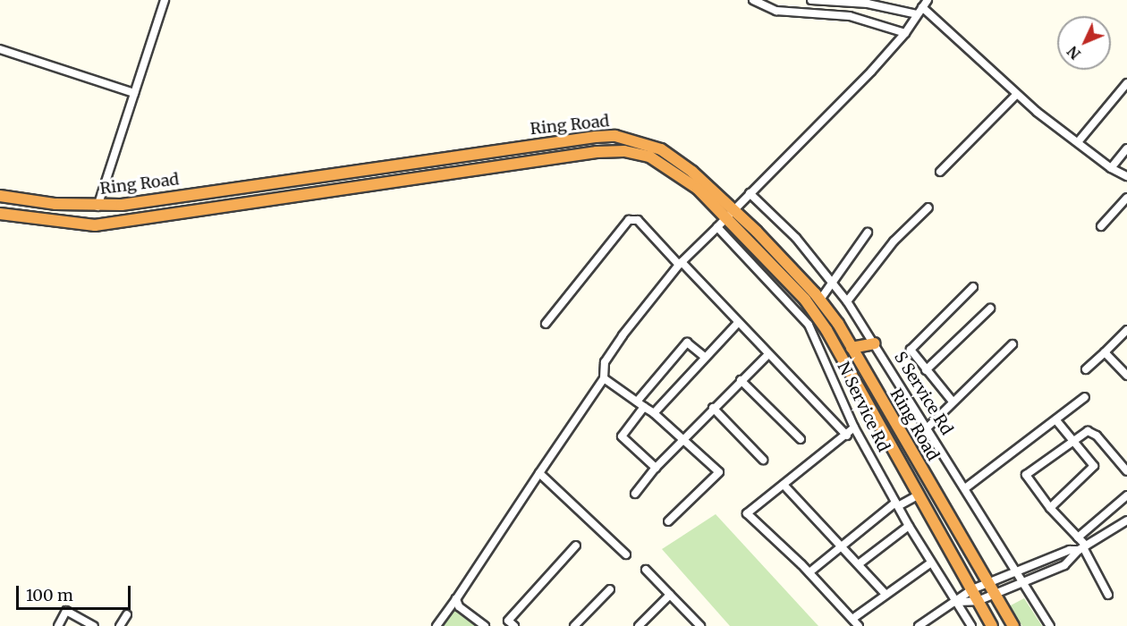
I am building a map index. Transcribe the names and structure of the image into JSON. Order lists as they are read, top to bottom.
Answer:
{
  "streets": {
    "highway": ["Ring Road"],
    "street": ["S Service Rd", "N Service Rd"]
  },
  "scale_bar": "100 m",
  "north": "bottom left"
}
